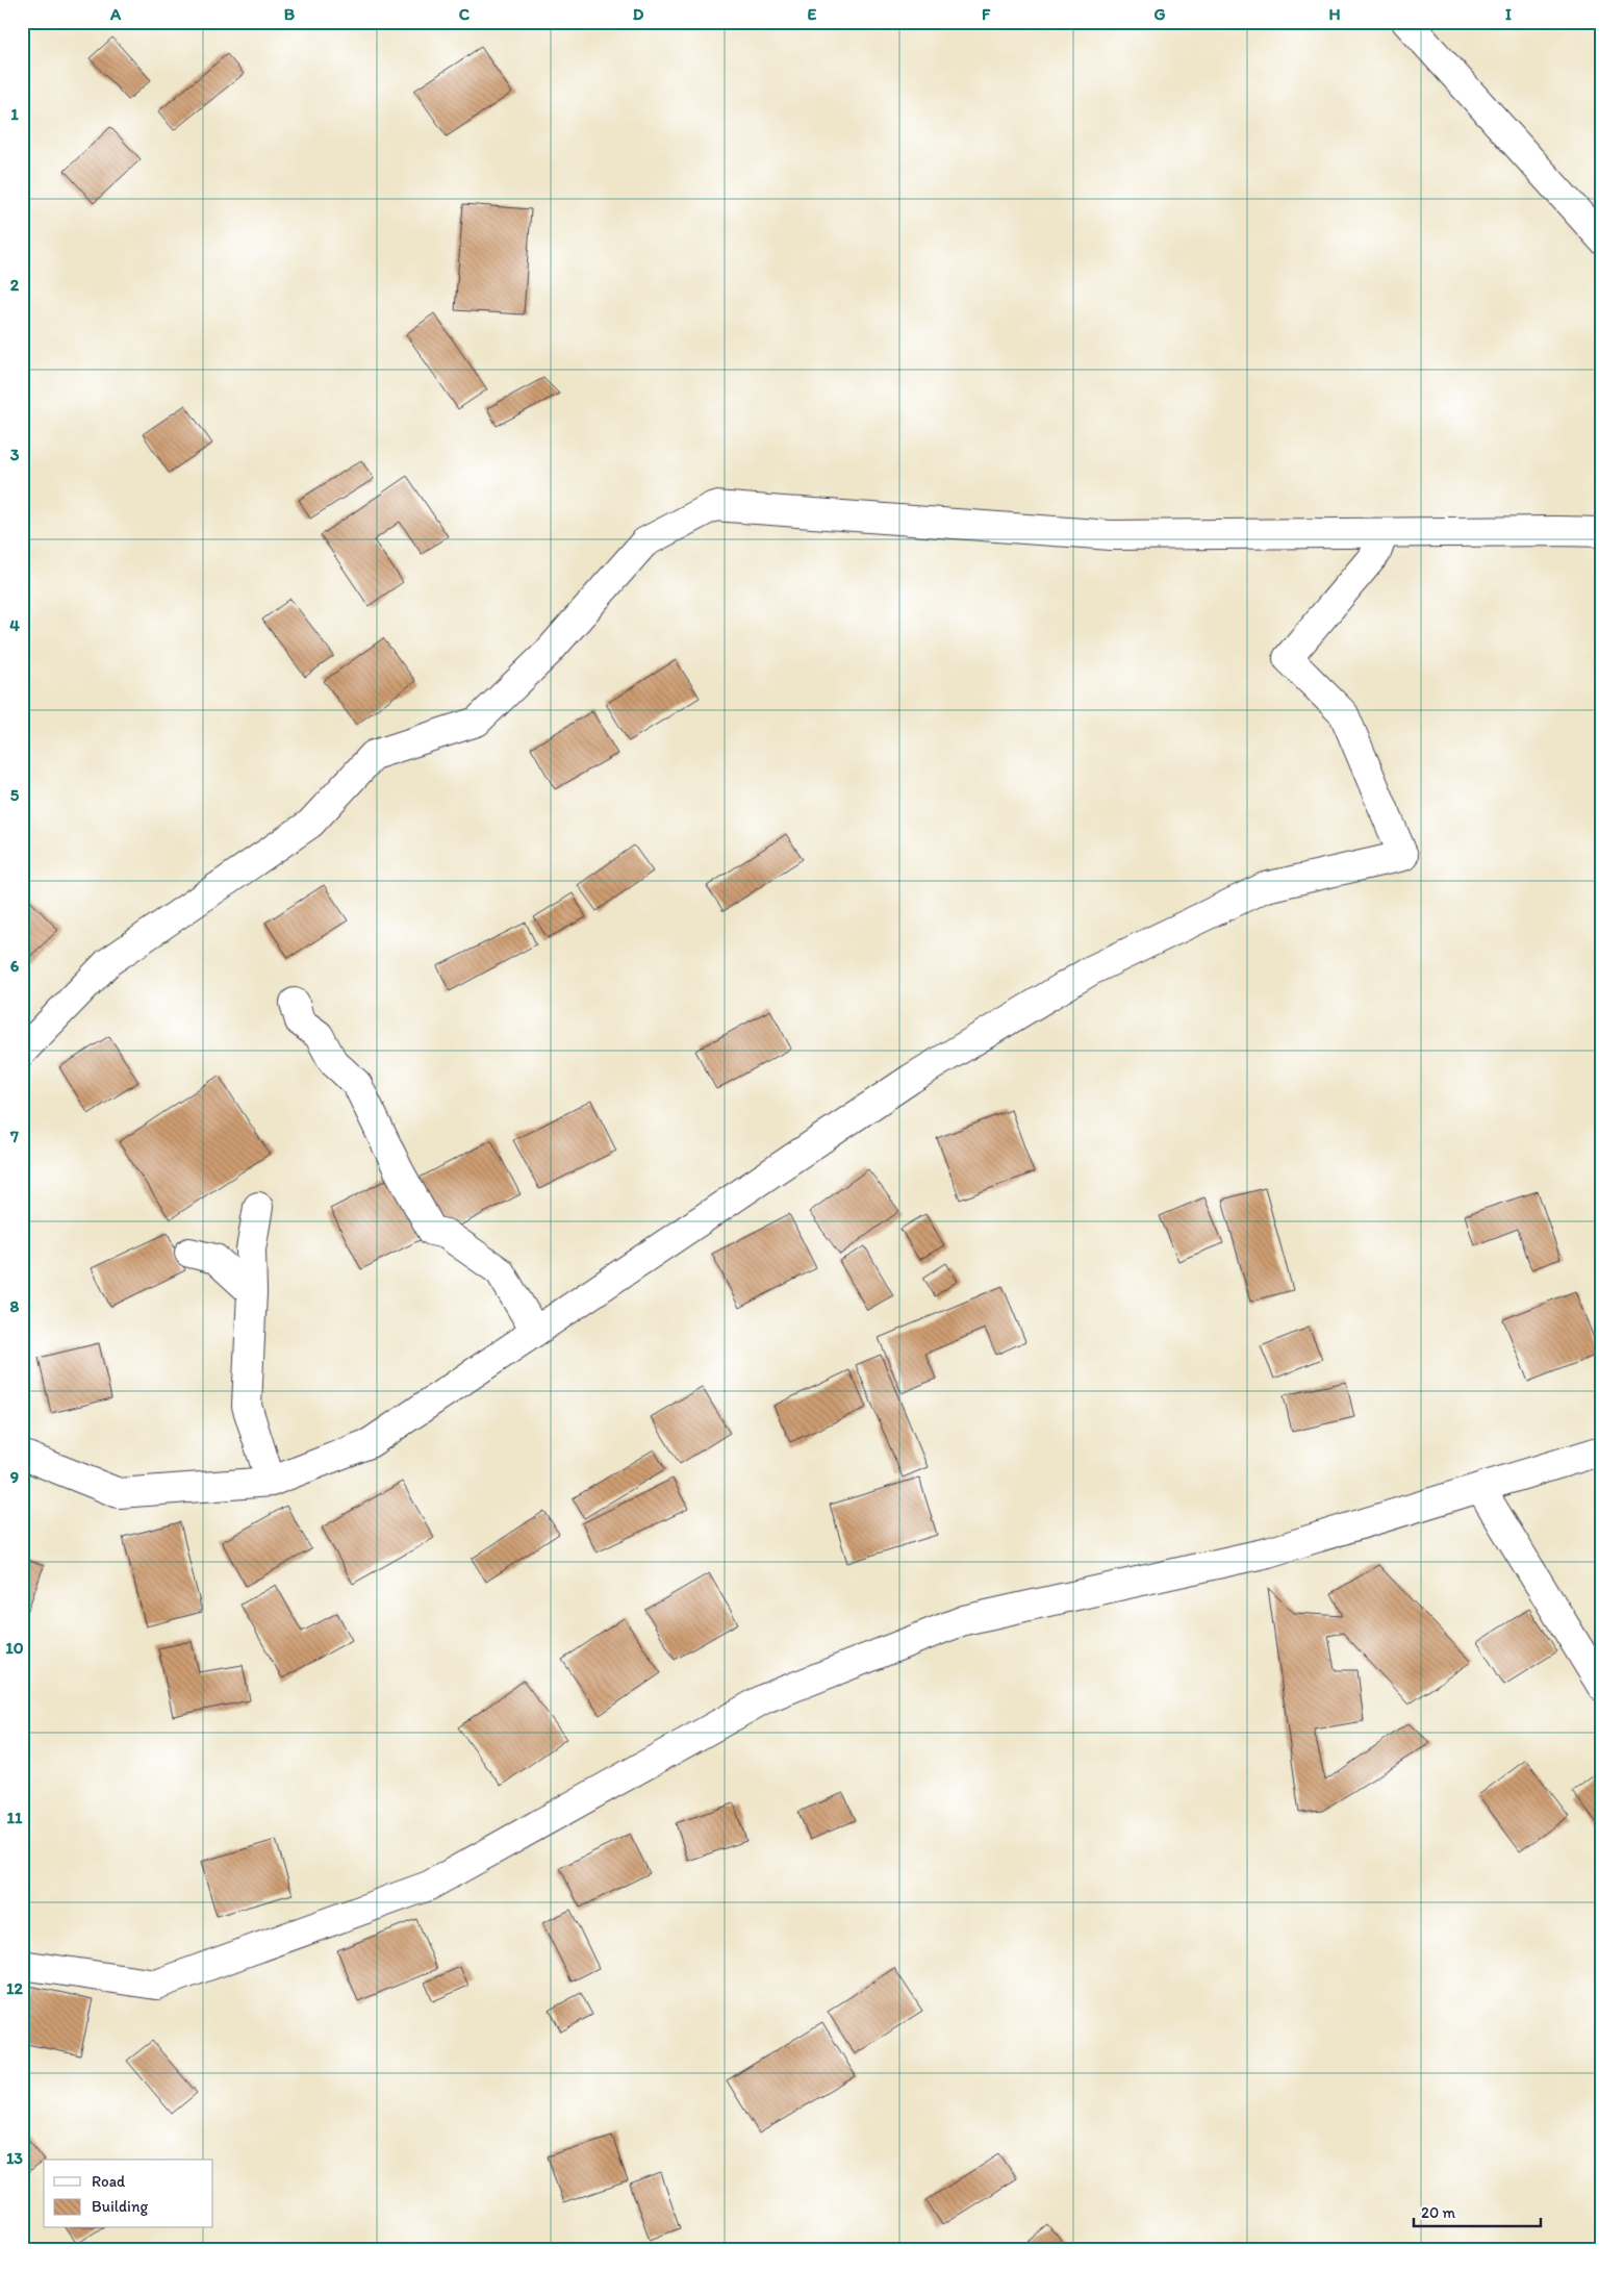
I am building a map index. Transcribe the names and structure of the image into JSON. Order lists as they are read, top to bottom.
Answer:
{
  "legend": ["Road", "Building"],
  "scale_bar": "20 m",
  "grid": {
    "columns": [
      "A",
      "B",
      "C",
      "D",
      "E",
      "F",
      "G",
      "H",
      "I"
    ],
    "rows": [
      "1",
      "2",
      "3",
      "4",
      "5",
      "6",
      "7",
      "8",
      "9",
      "10",
      "11",
      "12",
      "13"
    ]
  }
}
